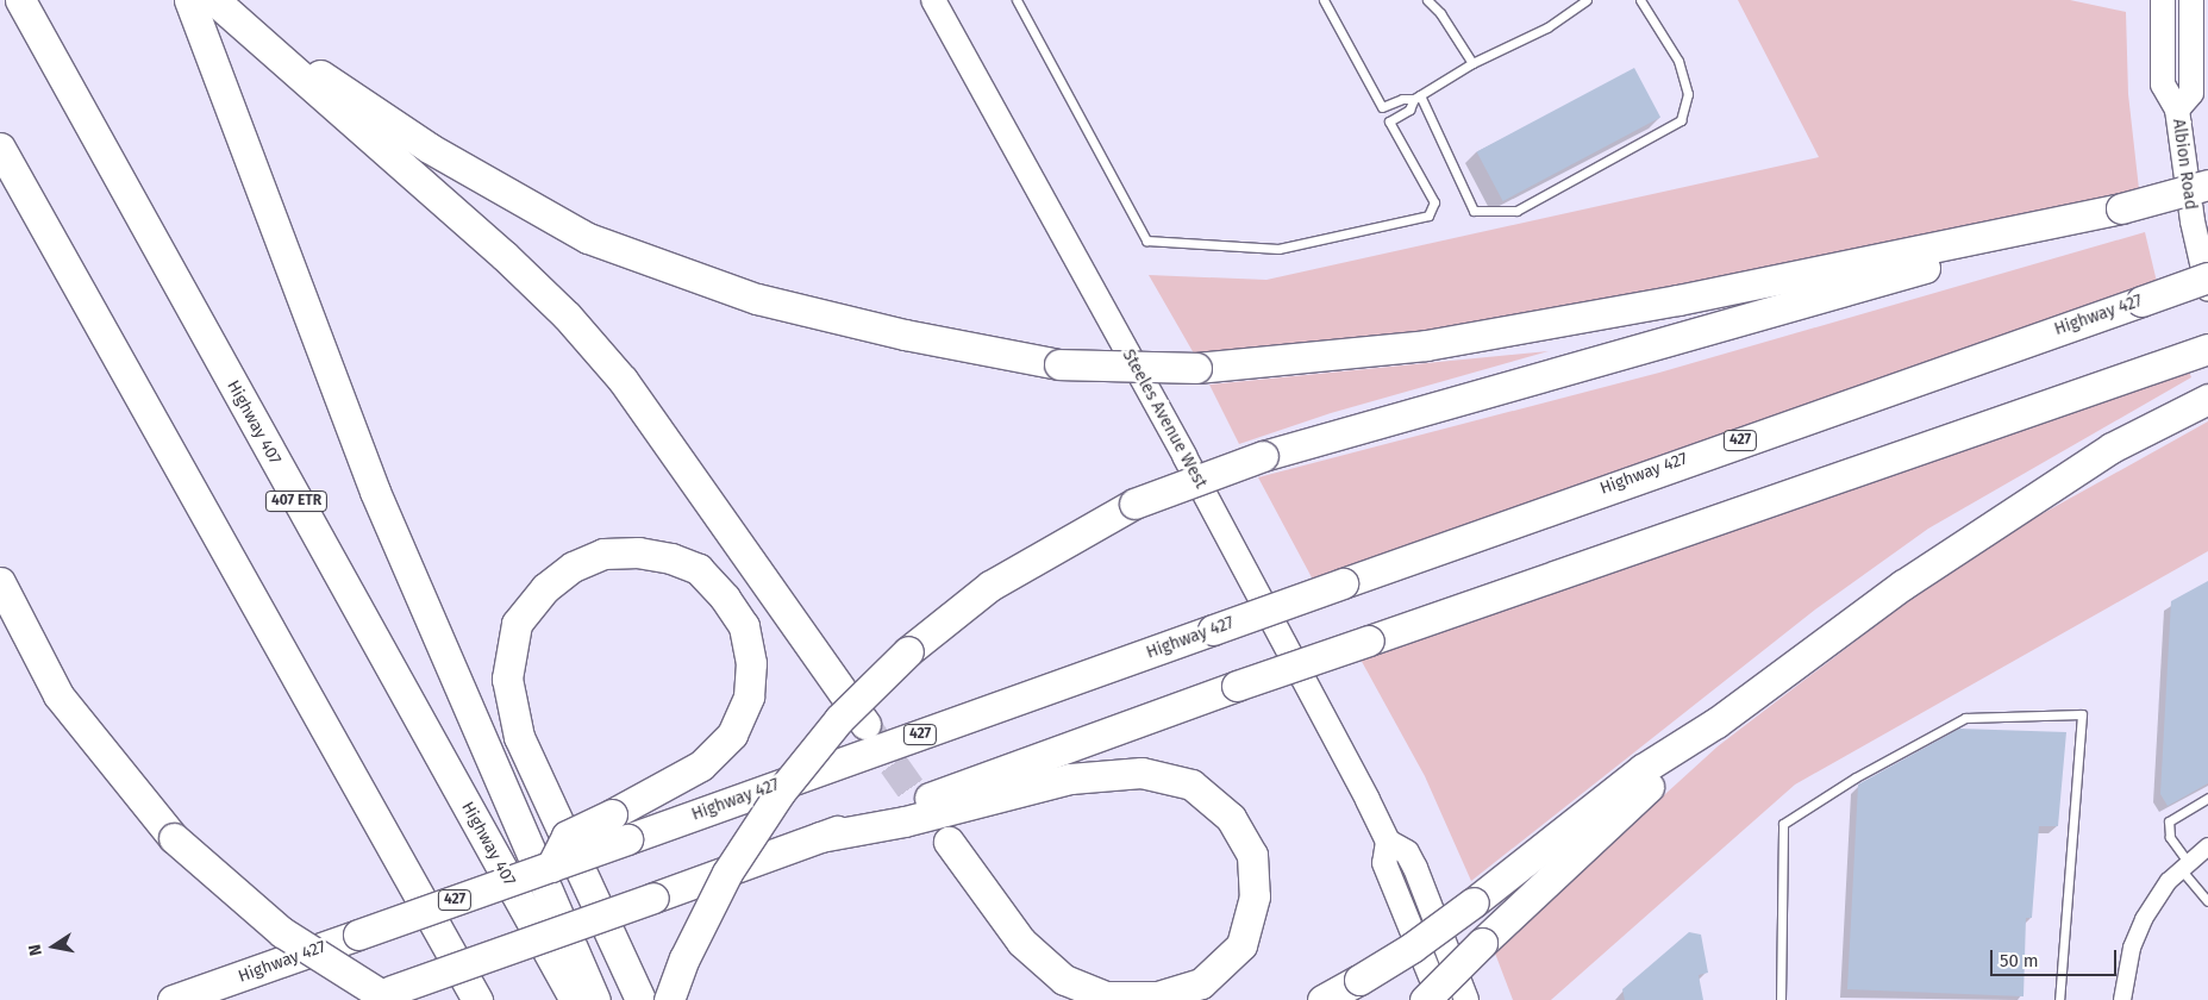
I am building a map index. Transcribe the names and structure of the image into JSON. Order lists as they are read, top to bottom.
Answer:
{
  "streets": {
    "highway": [
      "Highway 427",
      "Highway 407",
      "427",
      "407 ETR"
    ],
    "main road": ["Albion Road", "Steeles Avenue West"]
  },
  "scale_bar": "50 m",
  "north": "left"
}
